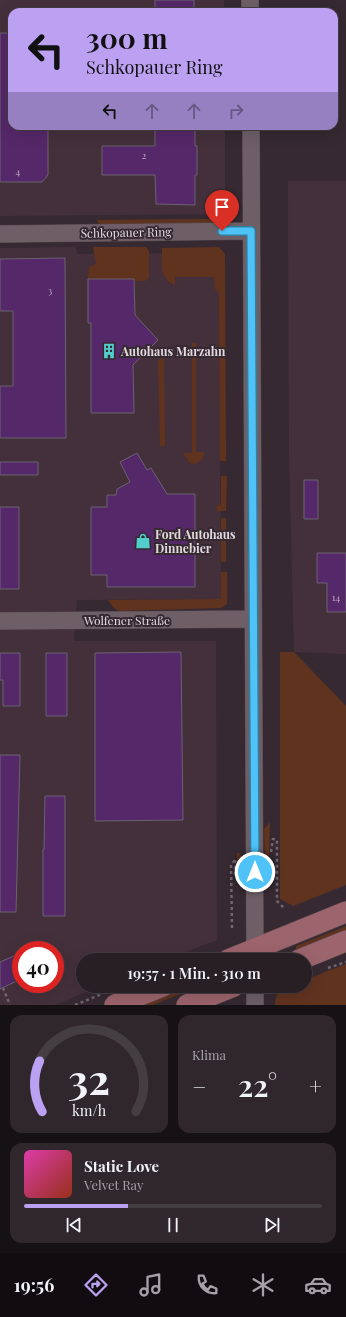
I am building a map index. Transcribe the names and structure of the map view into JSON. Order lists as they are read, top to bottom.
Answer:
{
  "streets": {
    "street": ["Schkopauer Ring", "Wolfener Straße"]
  },
  "places": {
    "building": ["Autohaus Marzahn"],
    "shop": ["Ford Autohaus Dinnebier"]
  },
  "house_numbers": [
    "2",
    "4",
    "3",
    "14"
  ],
  "page": {
    "turn": ["300 m", "Schkopauer Ring"],
    "limit": "40",
    "trip": "19:57 · 1 Min. · 310 m",
    "tile": "Klima",
    "heat": ["−", "22°", "+"],
    "song": ["Static Love", "Velvet Ray"],
    "tabs": "19:56",
    "gauge": ["32", "km/h"]
  }
}
